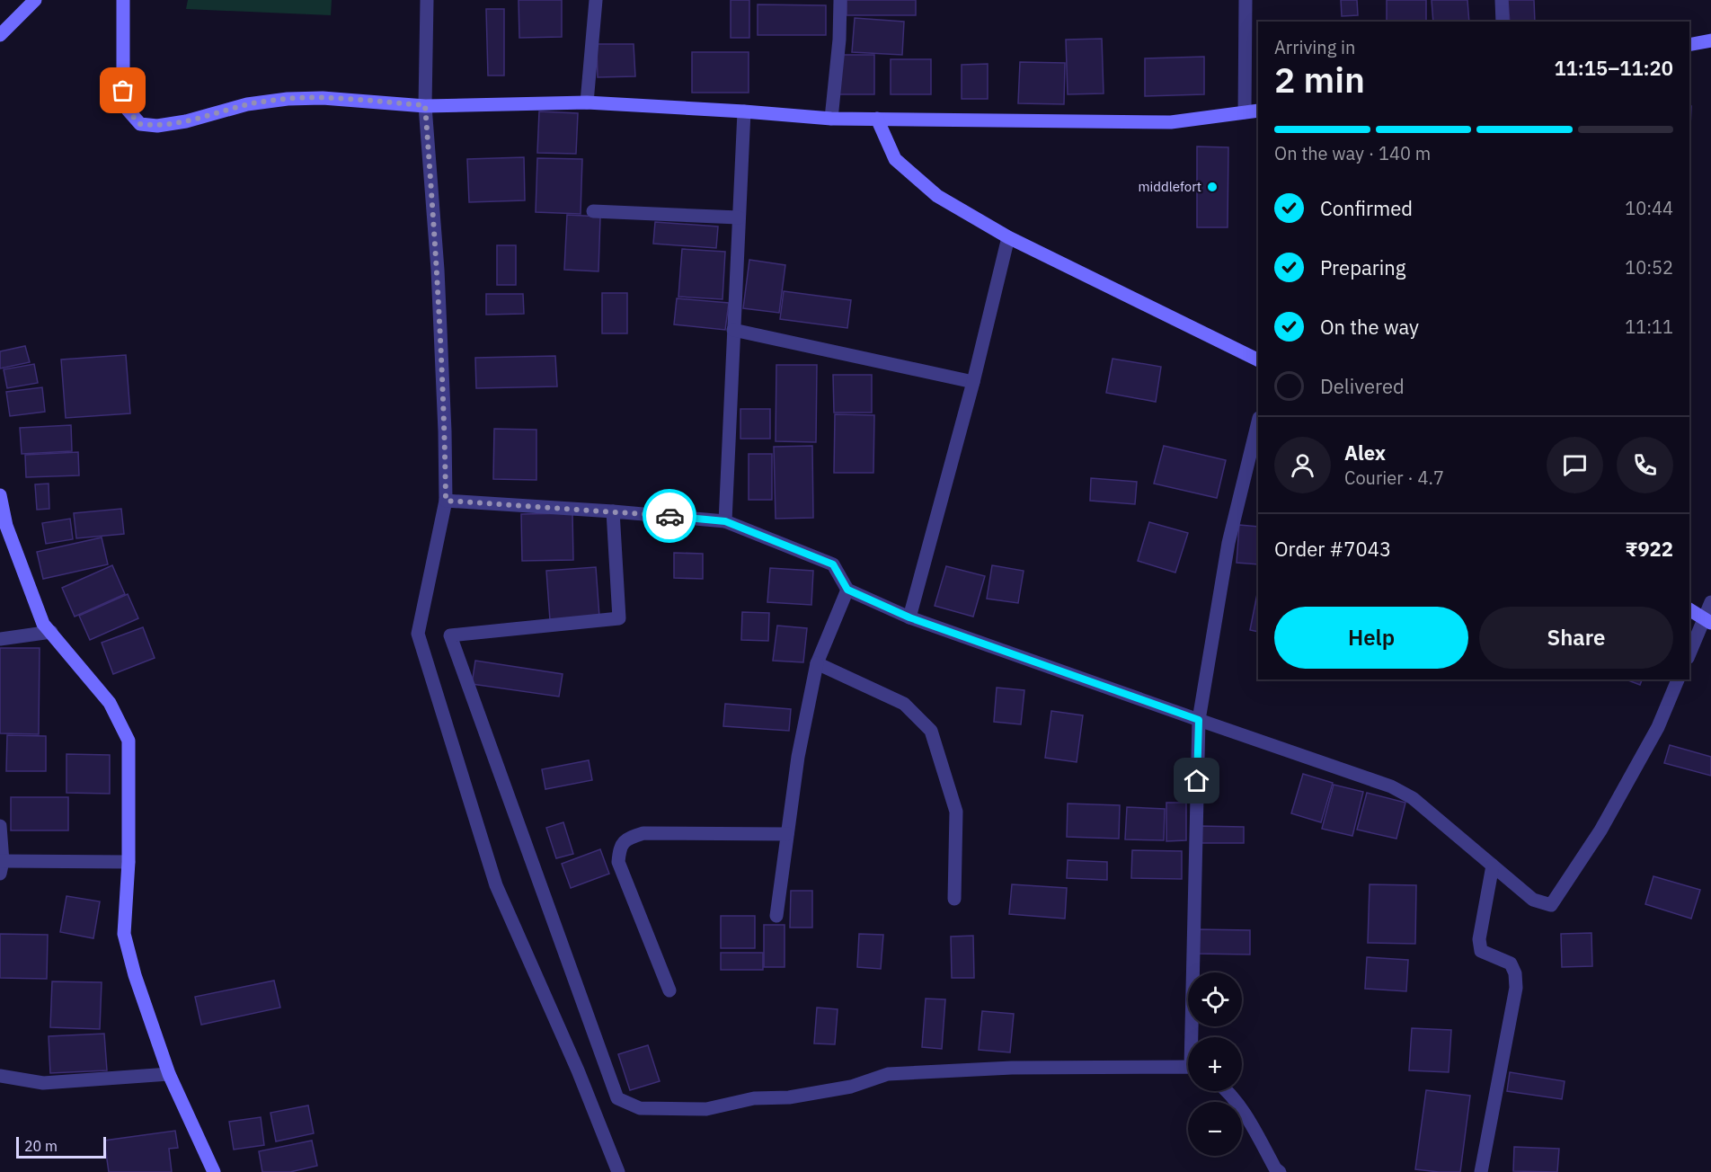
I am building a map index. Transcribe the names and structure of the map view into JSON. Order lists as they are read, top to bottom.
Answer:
{
  "places": ["middlefort"],
  "scale_bar": "20 m",
  "page": {
    "heading": ["2 min", "Arriving in", "11:15–11:20"],
    "panel": [
      "Alex",
      "Courier · 4.7",
      "Order #7043",
      "₹922"
    ],
    "bar": "On the way · 140 m",
    "list": [
      ["Confirmed", "10:44"],
      ["Preparing", "10:52"],
      ["On the way", "11:11"],
      "Delivered"
    ],
    "buttons": ["Help", "Share"],
    "map_buttons": ["+", "−"],
    "scale": "20 m"
  }
}
